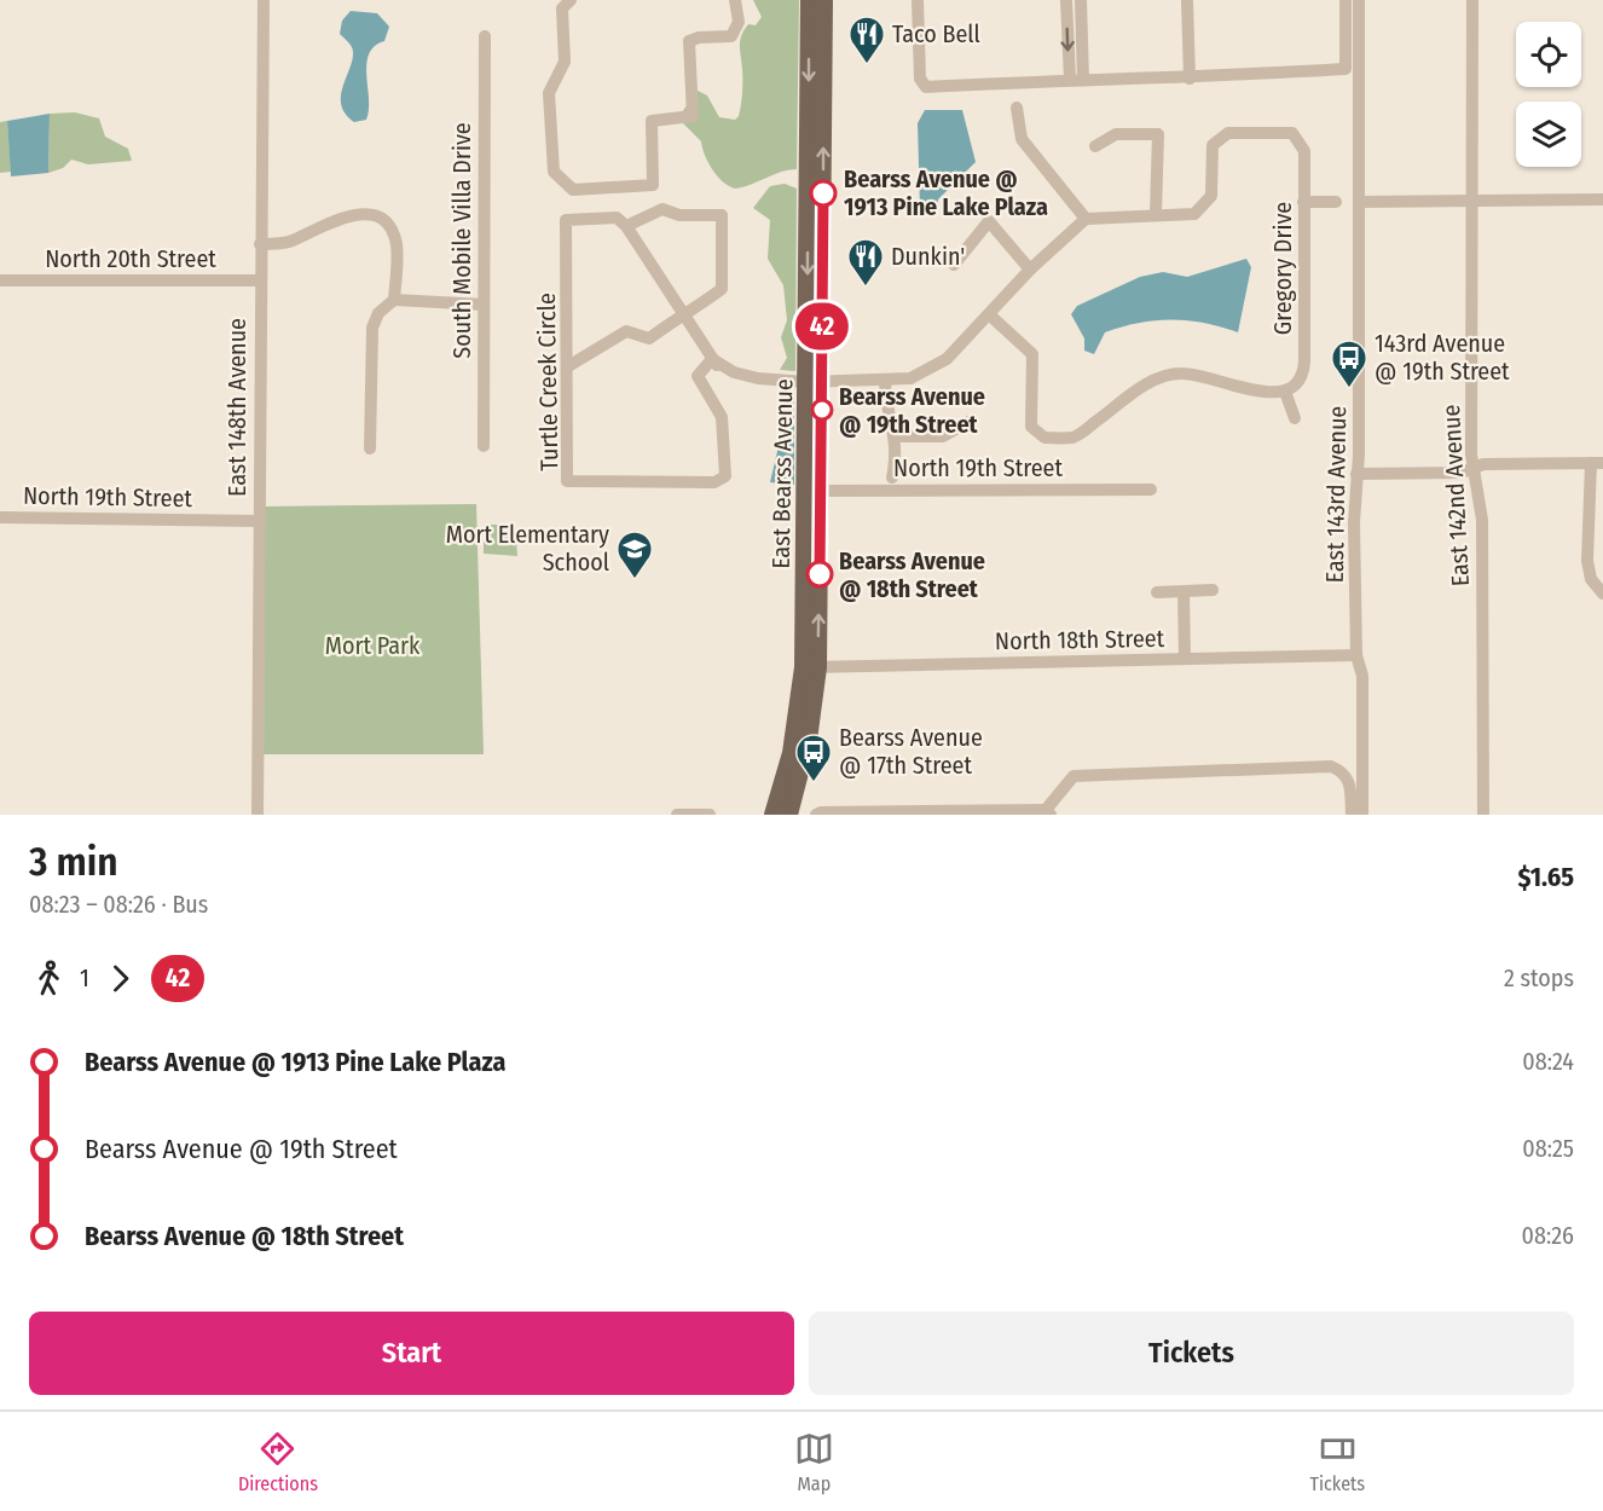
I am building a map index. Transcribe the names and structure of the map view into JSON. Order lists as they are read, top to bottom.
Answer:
{
  "streets": {
    "main road": ["East Bearss Avenue"],
    "street": [
      "South Mobile Villa Drive",
      "North 20th Street",
      "Gregory Drive",
      "Turtle Creek Circle",
      "East 148th Avenue",
      "North 19th Street",
      "East 143rd Avenue",
      "East 142nd Avenue",
      "North 18th Street"
    ]
  },
  "crossings": [
    ["North 20th Street", "East 148th Avenue"],
    ["East 148th Avenue", "North 19th Street"],
    ["North 19th Street", "East Bearss Avenue"],
    ["East Bearss Avenue", "North 18th Street"],
    ["East 143rd Avenue", "North 18th Street"]
  ],
  "parks": ["Mort Park"],
  "places": {
    "restaurant": ["Taco Bell", "Dunkin'"],
    "other": ["Bearss Avenue @ 1913 Pine Lake Plaza", "Bearss Avenue @ 19th Street", "Bearss Avenue @ 18th Street"],
    "bus stop": ["143rd Avenue @ 19th Street", "Bearss Avenue @ 17th Street"],
    "school or university": ["Mort Elementary School"]
  },
  "lines": ["bus line 42"],
  "page": {
    "on_map": "42",
    "heading": ["3 min", "08:23 – 08:26 · Bus", "$1.65"],
    "legs": ["1", "42", "2 stops"],
    "list": [
      {
        "name": "Bearss Avenue @ 1913 Pine Lake Plaza",
        "value": "08:24"
      },
      {
        "name": "Bearss Avenue @ 19th Street",
        "value": "08:25"
      },
      {
        "name": "Bearss Avenue @ 18th Street",
        "value": "08:26"
      }
    ],
    "buttons": ["Start", "Tickets"],
    "tabs": ["Directions", "Map", "Tickets"]
  }
}
